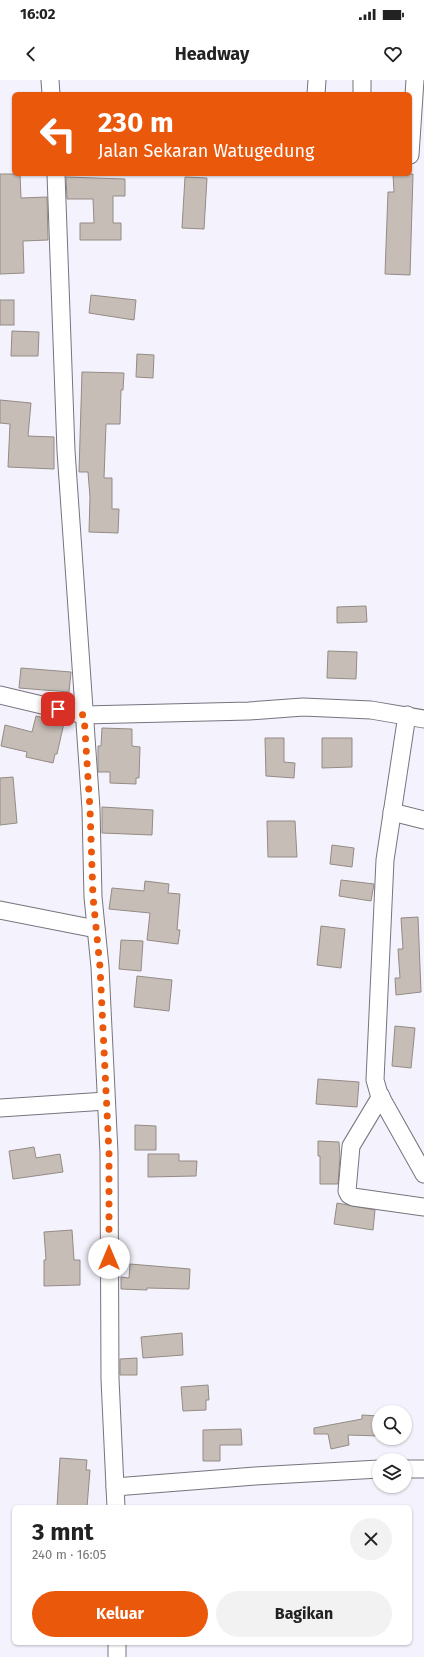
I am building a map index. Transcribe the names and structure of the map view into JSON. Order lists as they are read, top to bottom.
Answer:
{
  "page": {
    "status": "16:02",
    "header": "Headway",
    "turn": ["230 m", "Jalan Sekaran Watugedung"],
    "heading": ["3 mnt", "240 m · 16:05"],
    "buttons": ["Keluar", "Bagikan"]
  }
}
